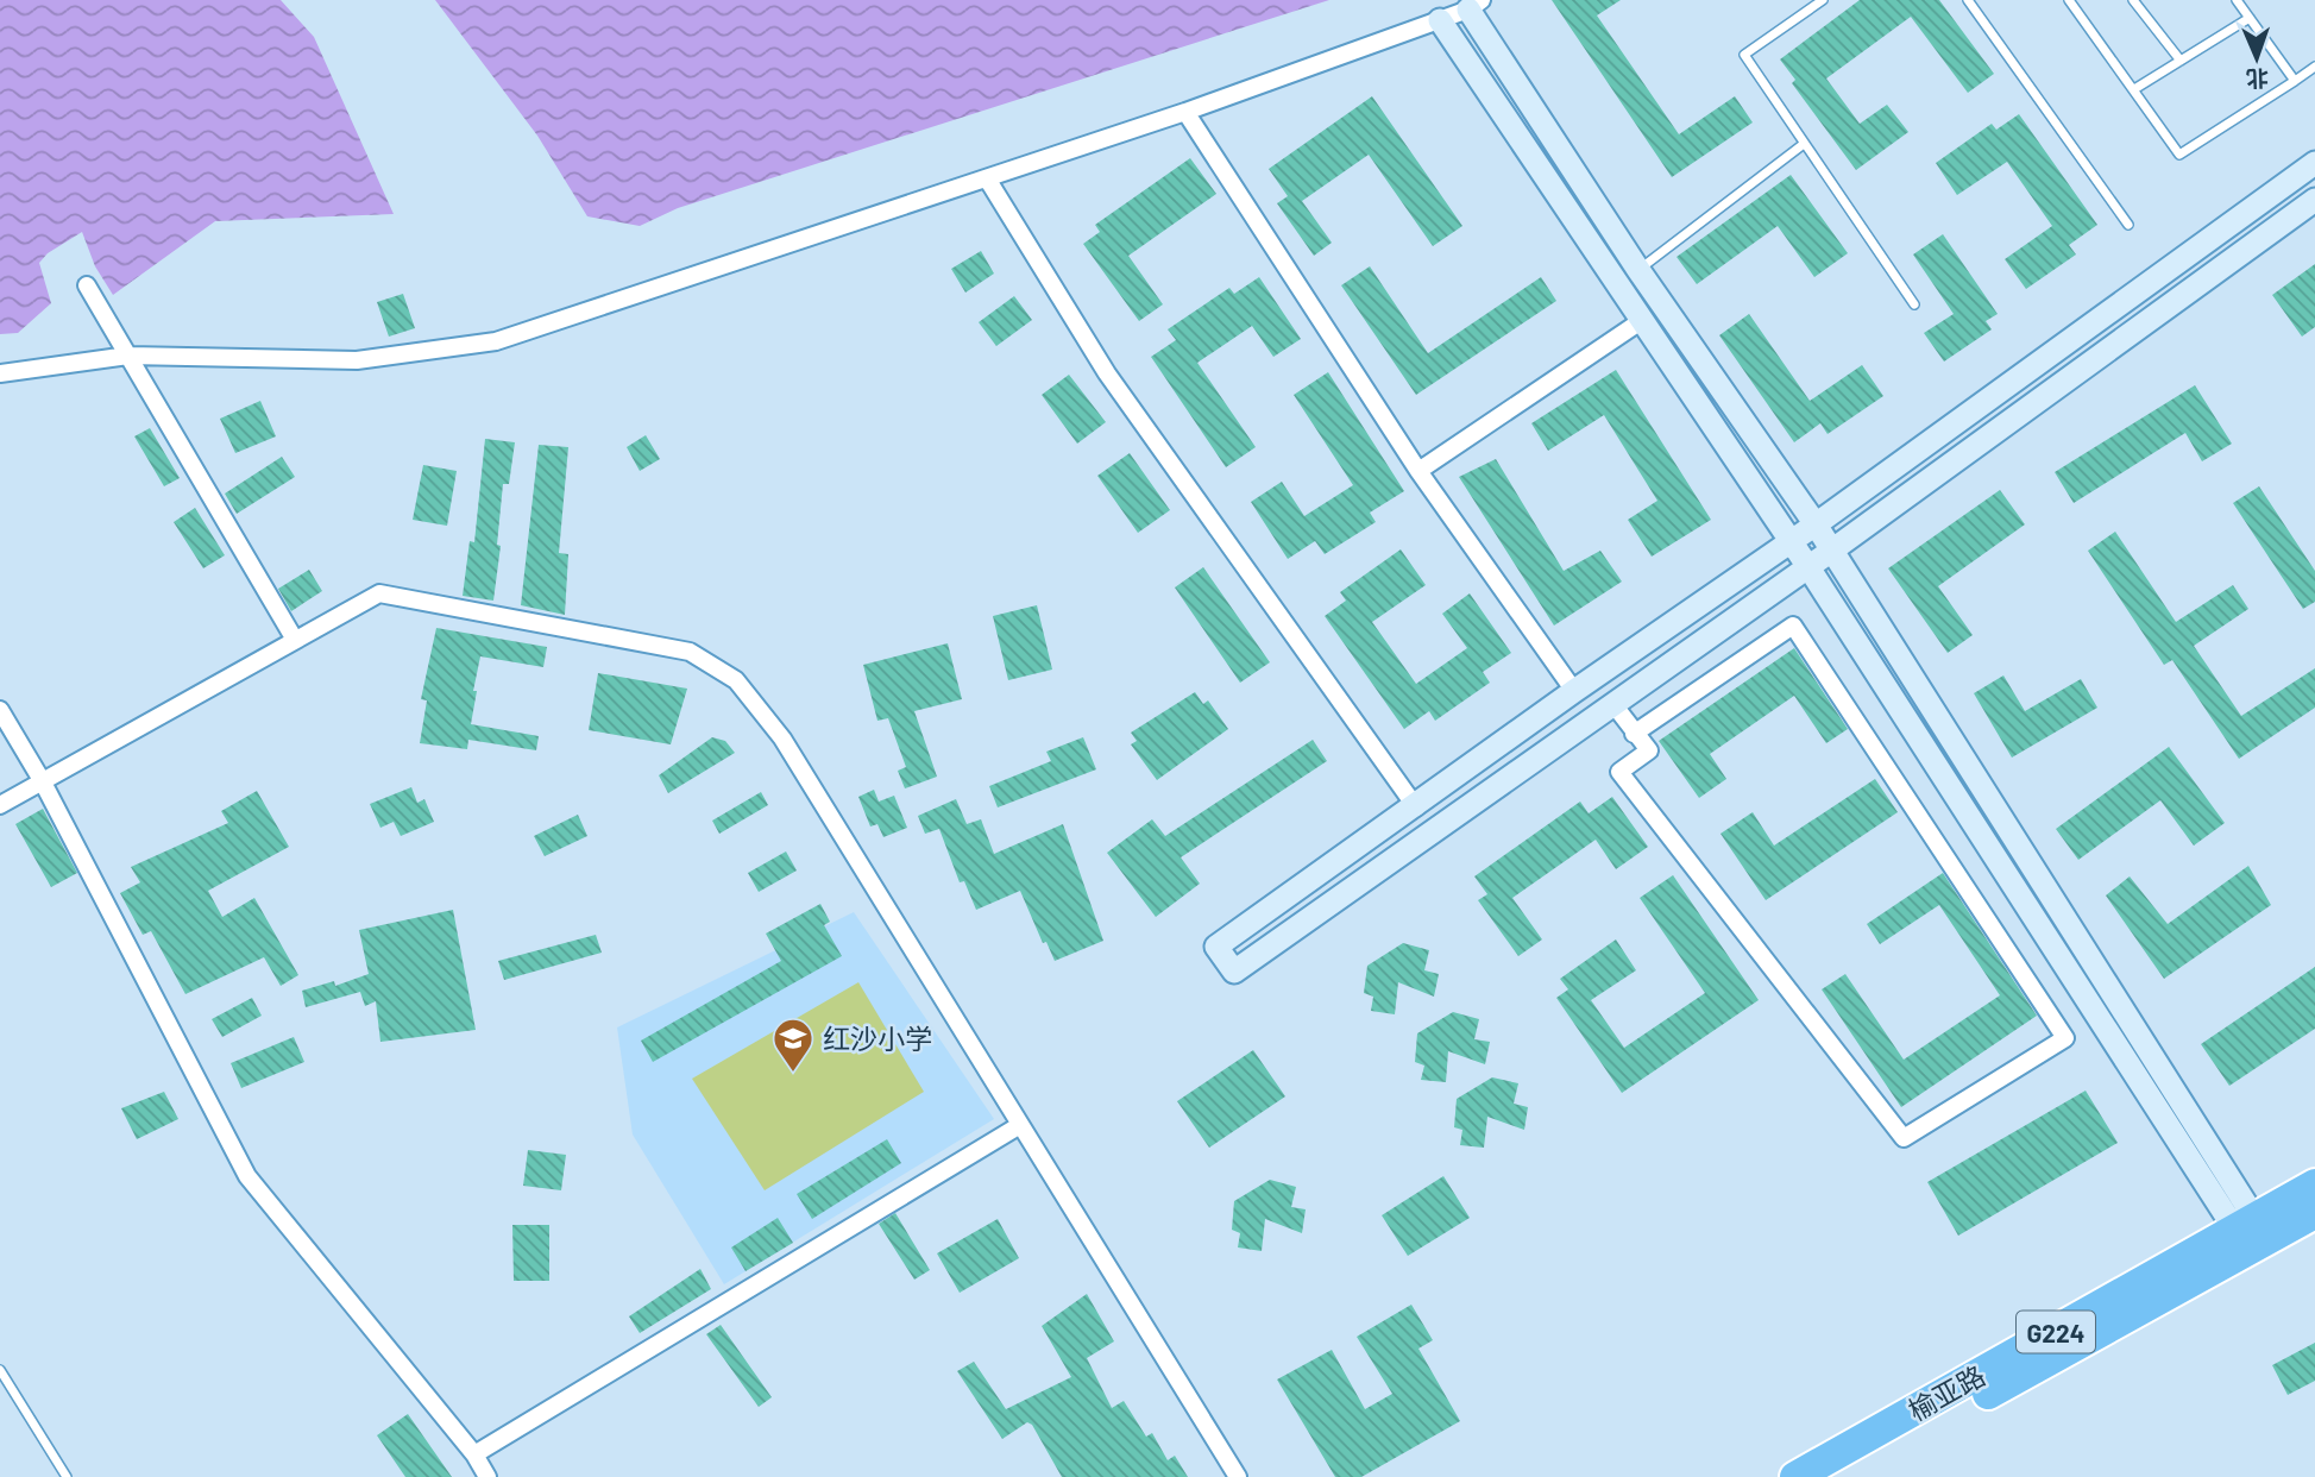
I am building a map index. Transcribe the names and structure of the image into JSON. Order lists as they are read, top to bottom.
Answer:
{
  "streets": {
    "highway": ["G224", "榆亚路"]
  },
  "places": {
    "school or university": ["红沙小学"]
  },
  "north": "bottom"
}
